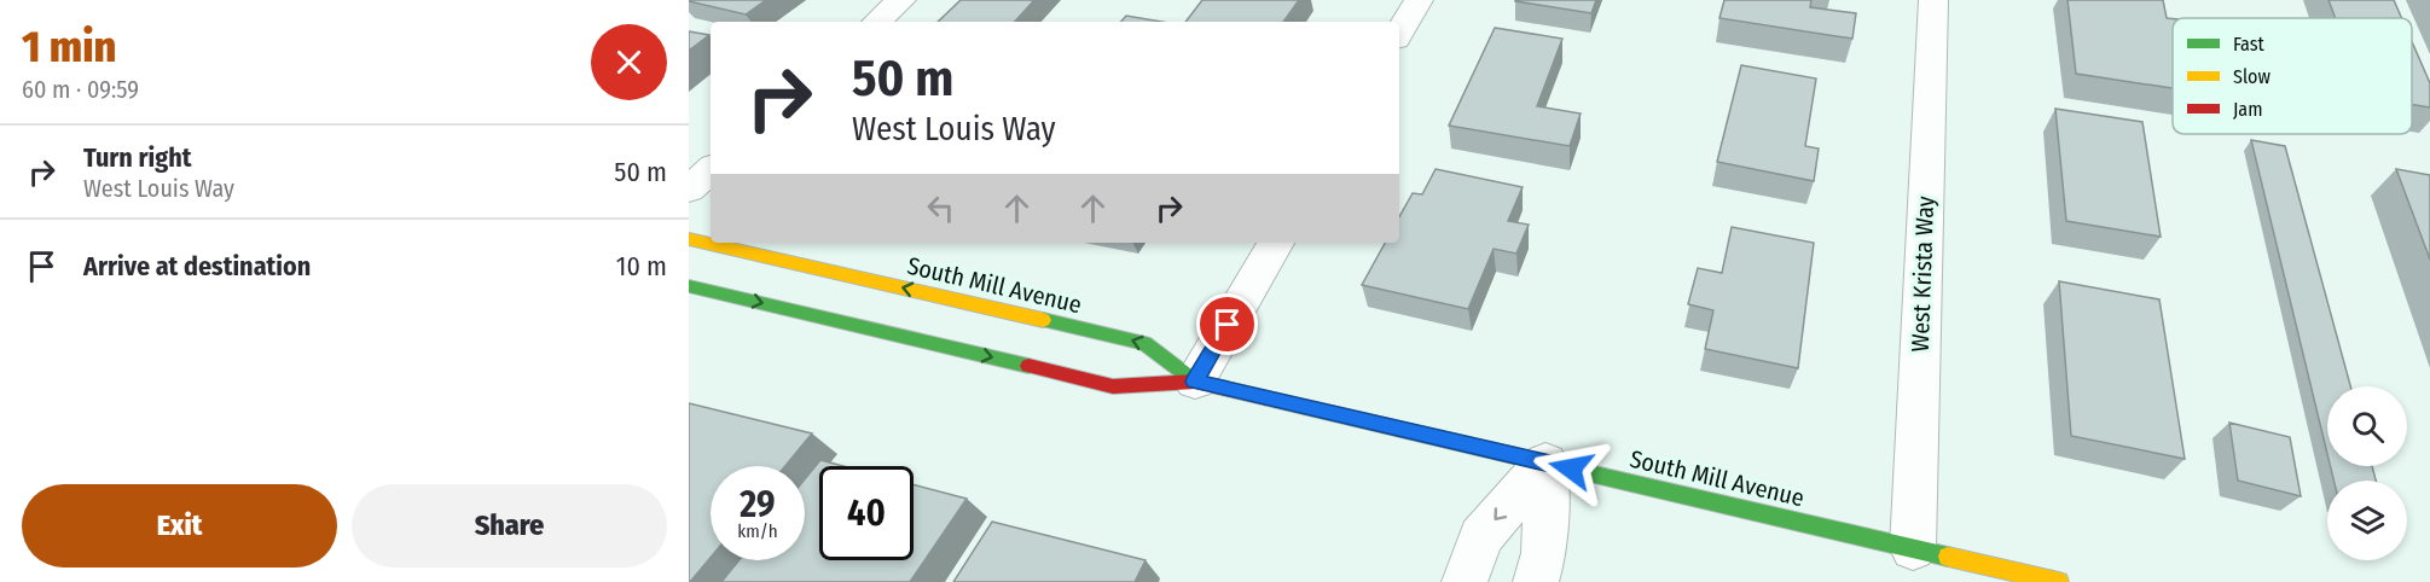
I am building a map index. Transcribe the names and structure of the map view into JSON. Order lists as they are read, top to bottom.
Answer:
{
  "streets": {
    "street": ["West Krista Way", "South Mill Avenue"]
  },
  "crossings": [
    ["West Krista Way", "South Mill Avenue"]
  ],
  "legend": ["Fast", "Slow", "Jam"],
  "page": {
    "heading": ["1 min", "60 m · 09:59"],
    "turn": ["50 m", "West Louis Way"],
    "list": [
      {
        "name": "Turn right",
        "note": "West Louis Way",
        "value": "50 m"
      },
      {
        "name": "Arrive at destination",
        "value": "10 m"
      }
    ],
    "speed": "29 km/h",
    "limit": "40",
    "buttons": ["Exit", "Share"]
  }
}
